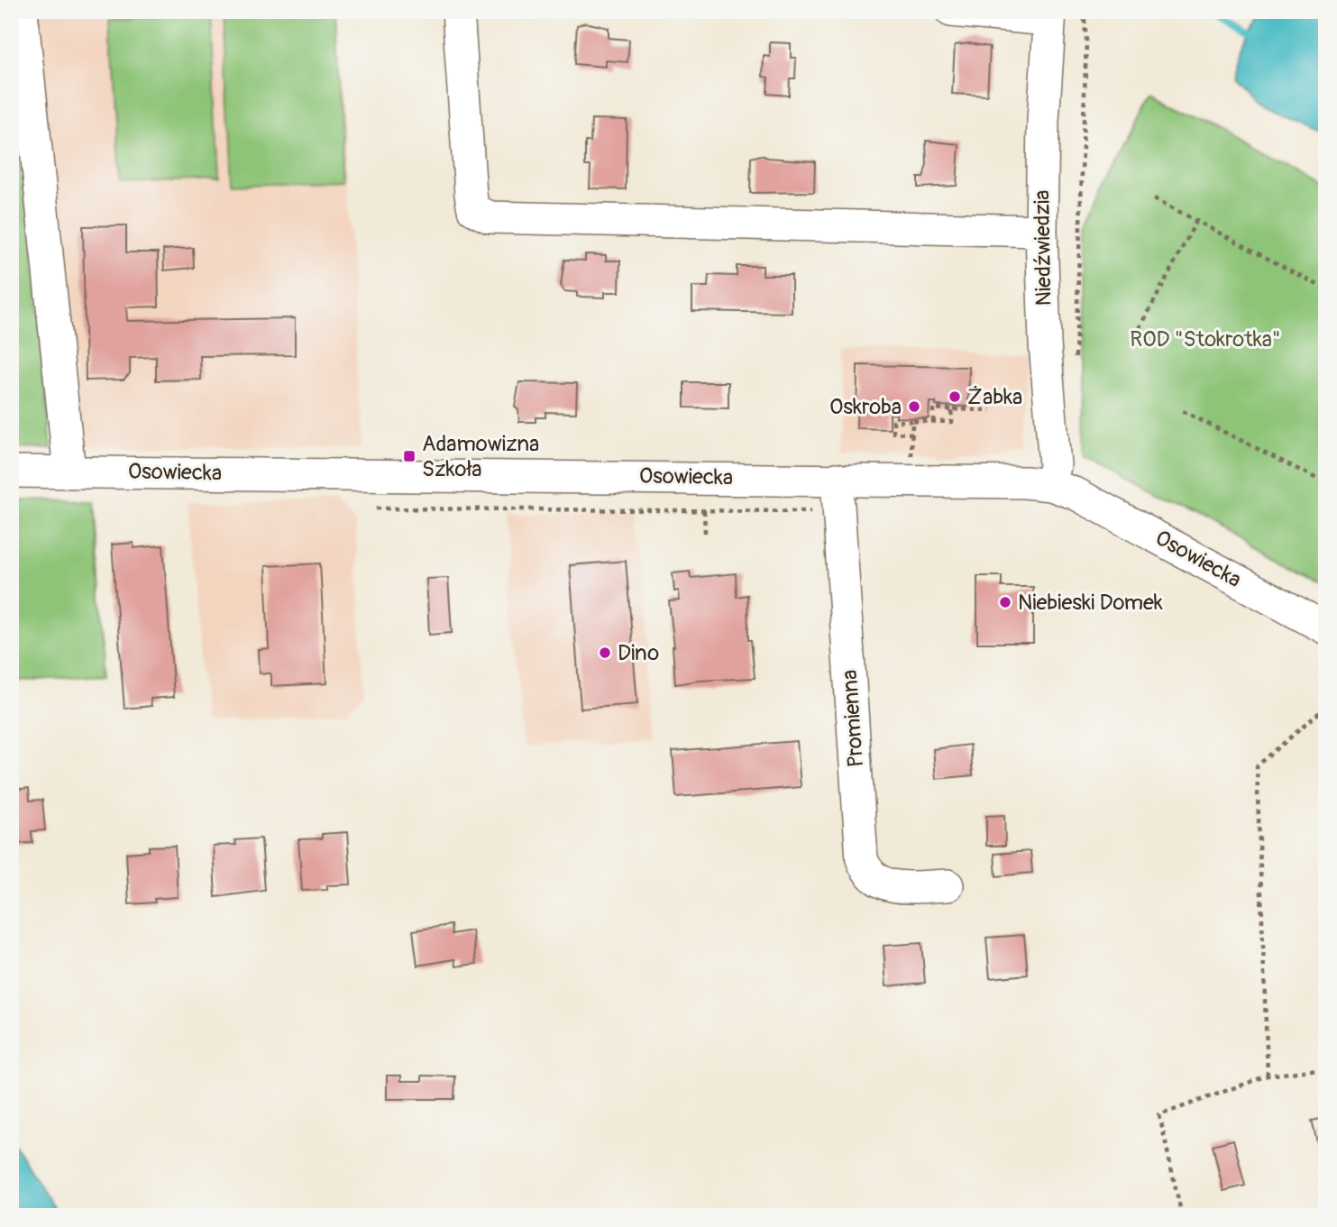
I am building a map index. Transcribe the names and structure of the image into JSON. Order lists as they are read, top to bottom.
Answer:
{
  "streets": {
    "street": ["Niedźwiedzia", "Osowiecka", "Promienna"]
  },
  "crossings": [
    ["Niedźwiedzia", "Osowiecka"],
    ["Osowiecka", "Promienna"]
  ],
  "parks": ["ROD \"Stokrotka\""],
  "places": {
    "other": [
      "Żabka",
      "Oskroba",
      "Niebieski Domek",
      "Dino"
    ],
    "transit": ["Adamowizna Szkoła"]
  }
}
